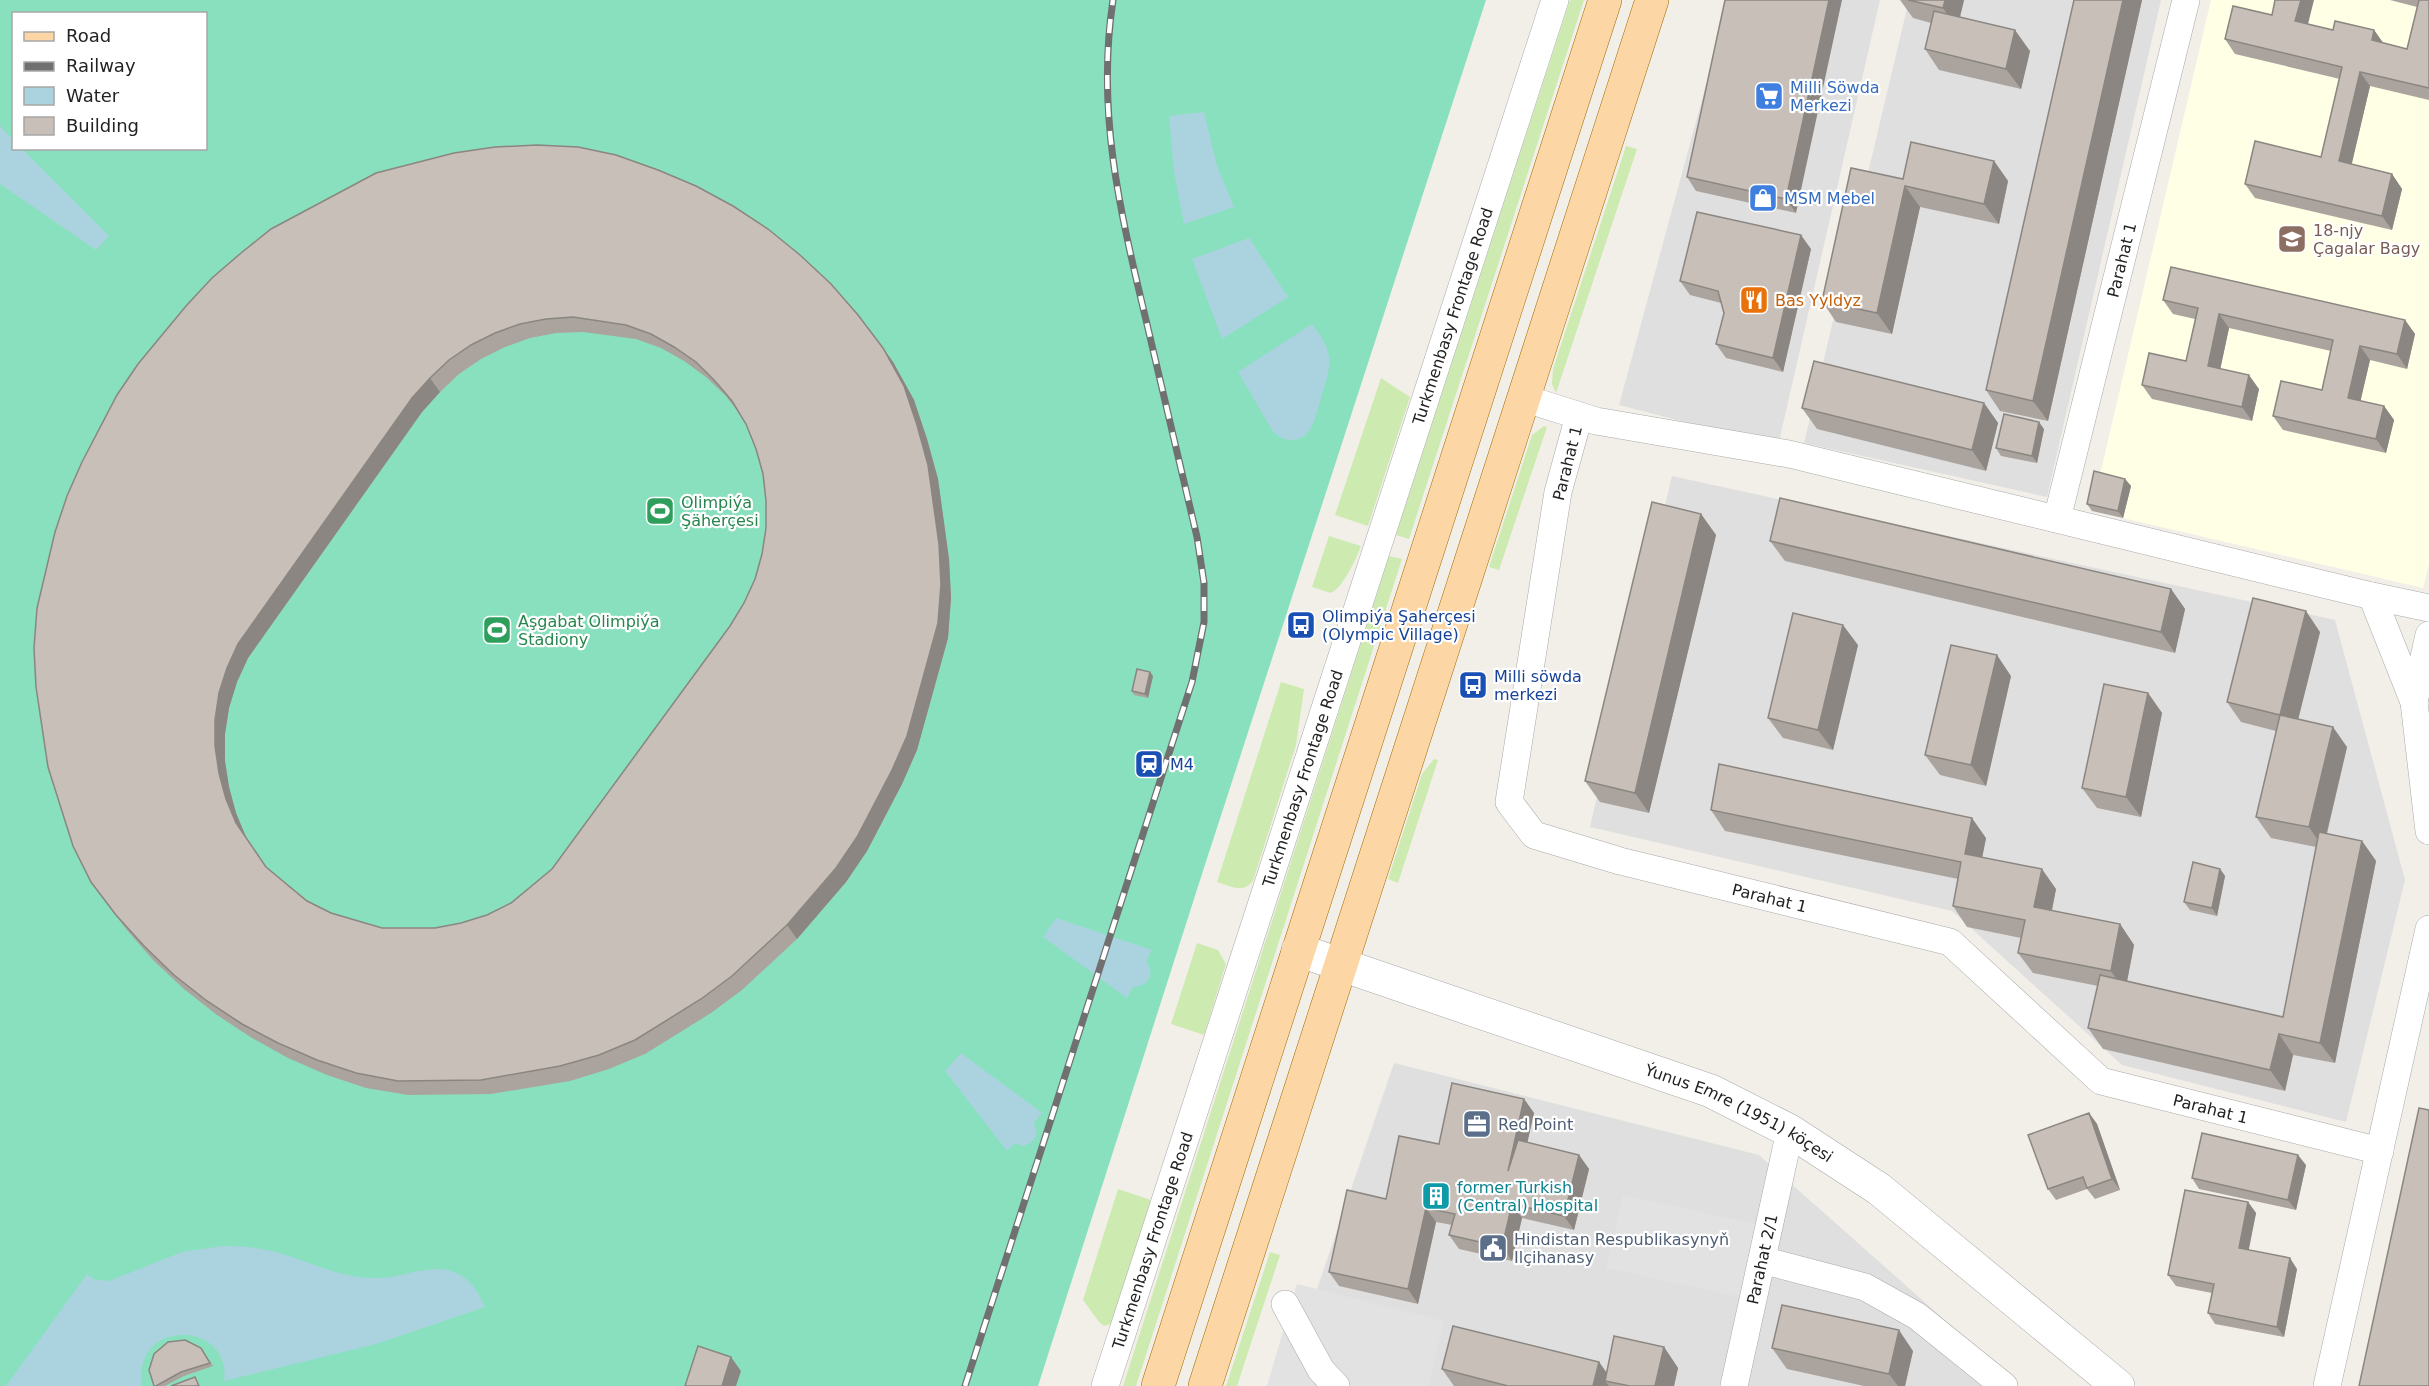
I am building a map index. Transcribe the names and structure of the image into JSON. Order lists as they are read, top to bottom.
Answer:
{
  "streets": {
    "street": [
      "Parahat 1",
      "Turkmenbasy Frontage Road",
      "Ýunus Emre (1951) köçesi",
      "Parahat 2/1"
    ]
  },
  "crossings": [
    ["Ýunus Emre (1951) köçesi", "Parahat 2/1"]
  ],
  "places": {
    "supermarket": ["Milli Söwda Merkezi"],
    "shop": ["MSM Mebel"],
    "school or university": ["18-njy Çagalar Bagy"],
    "restaurant": ["Bas Yyldyz"],
    "sports": ["Olimpiýa Şäherçesi", "Aşgabat Olimpiýa Stadiony"],
    "bus stop": ["Olimpiýa Şaherçesi (Olympic Village)", "Milli söwda merkezi"],
    "station": ["M4"],
    "office": ["Red Point"],
    "building": ["former Turkish (Central) Hospital"],
    "public building": ["Hindistan Respublikasynyň Ilçihanasy"]
  },
  "legend": [
    "Road",
    "Railway",
    "Water",
    "Building"
  ]
}
